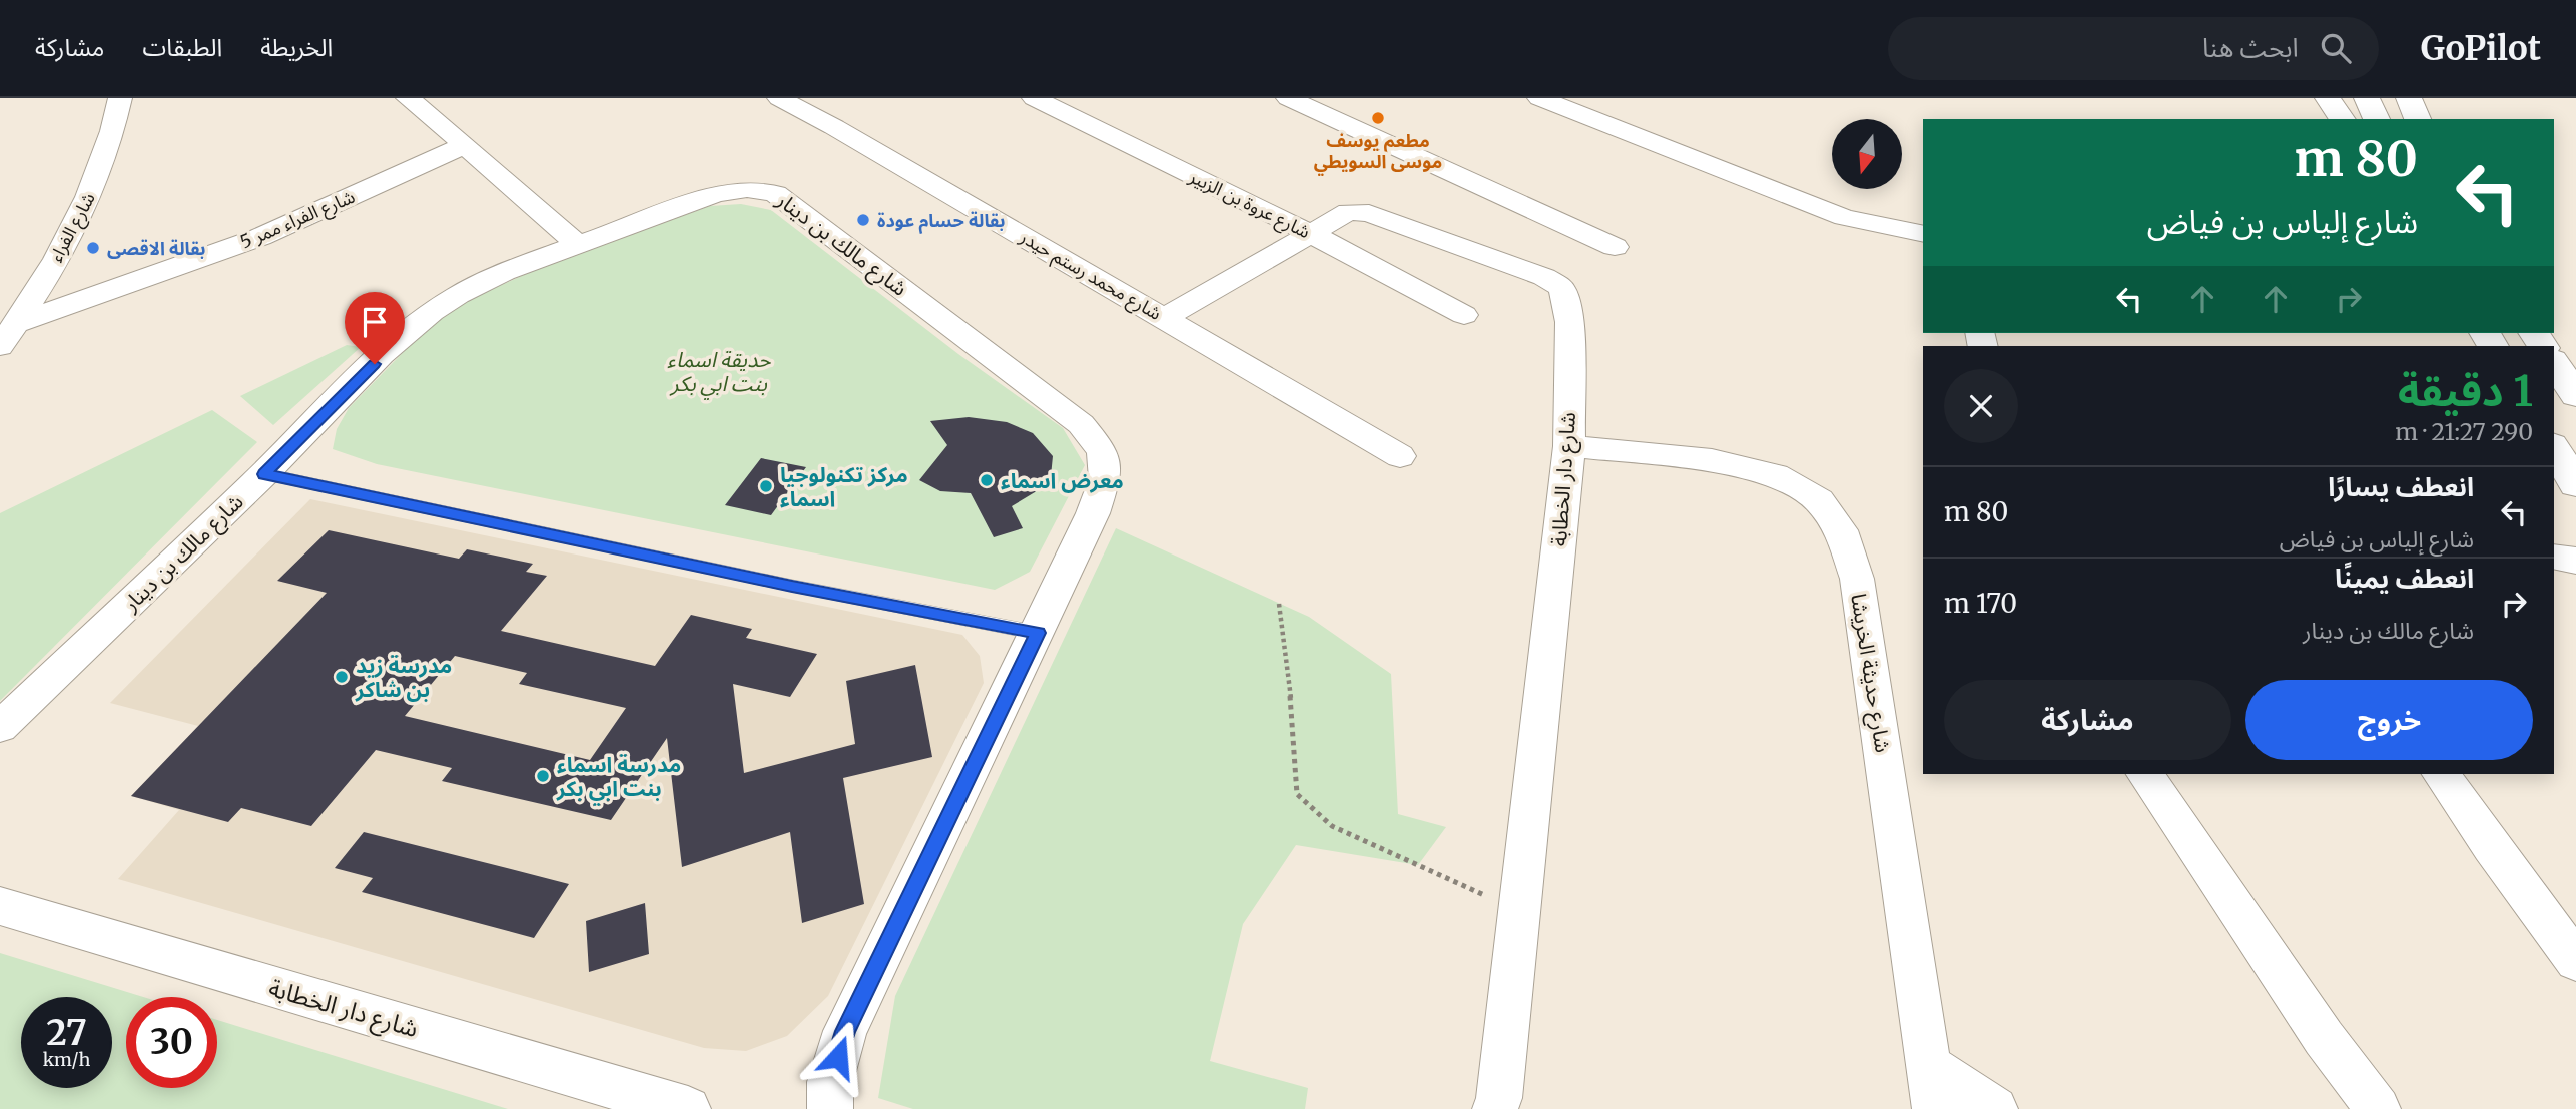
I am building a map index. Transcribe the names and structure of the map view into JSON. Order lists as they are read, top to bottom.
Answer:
{
  "streets": {
    "street": [
      "شارع عروة بن الزبير",
      "شارع الفراء ممر 5",
      "شارع الفراء",
      "شارع مالك بن دينار",
      "شارع محمد رستم حيدر",
      "شارع دار الخطابة",
      "شارع حديثة الخريشا"
    ]
  },
  "crossings": [
    ["شارع عروة بن الزبير", "شارع دار الخطابة"],
    ["شارع الفراء ممر 5", "شارع الفراء"],
    ["شارع محمد رستم حيدر", "شارع دار الخطابة"],
    ["شارع دار الخطابة", "شارع حديثة الخريشا"]
  ],
  "parks": ["حديقة اسماء بنت ابي بكر"],
  "places": [
    "مطعم يوسف موسى السويطي",
    "بقالة حسام عودة",
    "بقالة الاقصى",
    "معرض اسماء",
    "مركز تكنولوجيا اسماء",
    "مدرسة زيد بن شاكر",
    "مدرسة اسماء بنت ابي بكر"
  ],
  "north": "bottom",
  "page": {
    "header": "GoPilot",
    "search": "ابحث هنا",
    "nav": ["الخريطة", "الطبقات", "مشاركة"],
    "turn": ["80 m", "شارع إلياس بن فياض"],
    "heading": ["1 دقيقة", "290 m · 21:27"],
    "list": [
      {
        "name": "انعطف يسارًا",
        "note": "شارع إلياس بن فياض",
        "value": "80 m"
      },
      {
        "name": "انعطف يمينًا",
        "note": "شارع مالك بن دينار",
        "value": "170 m"
      }
    ],
    "buttons": ["خروج", "مشاركة"],
    "speed": "27 km/h",
    "limit": "30"
  }
}
